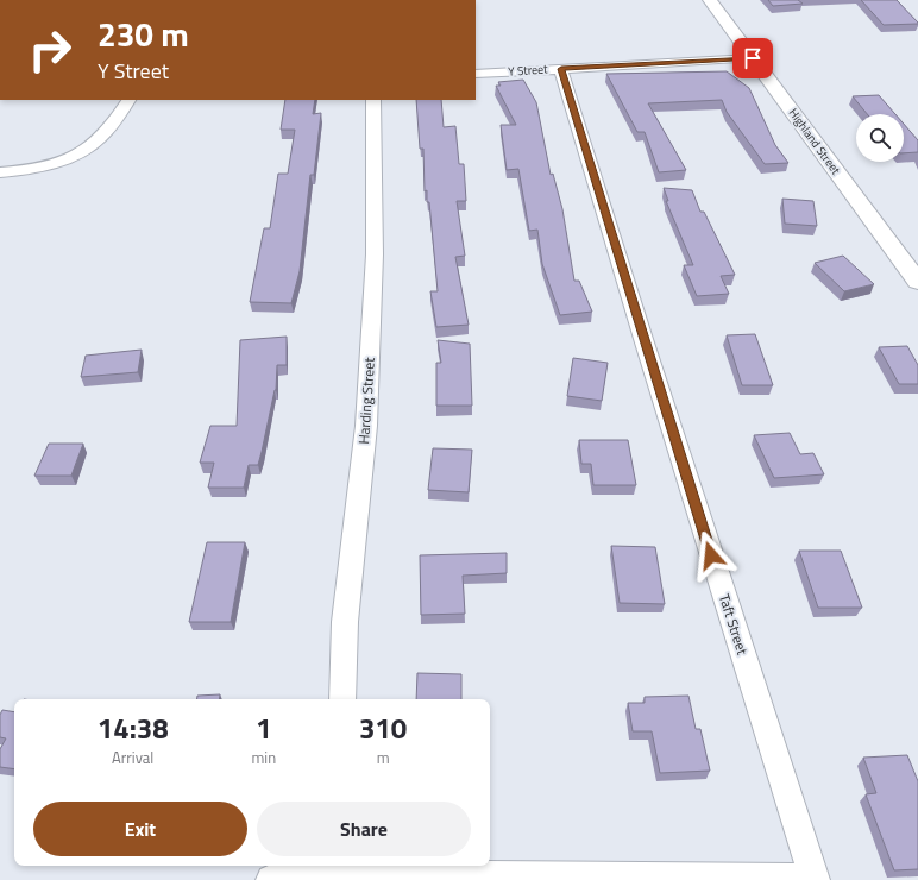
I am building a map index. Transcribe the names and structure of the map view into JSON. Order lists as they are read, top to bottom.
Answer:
{
  "streets": {
    "street": [
      "Y Street",
      "Highland Street",
      "Harding Street",
      "Taft Street"
    ]
  },
  "crossings": [
    ["Y Street", "Highland Street"],
    ["Y Street", "Taft Street"]
  ],
  "page": {
    "turn": ["230 m", "Y Street"],
    "eta": [
      "14:38",
      "Arrival",
      "1",
      "min",
      "310",
      "m"
    ],
    "buttons": ["Exit", "Share"]
  }
}
